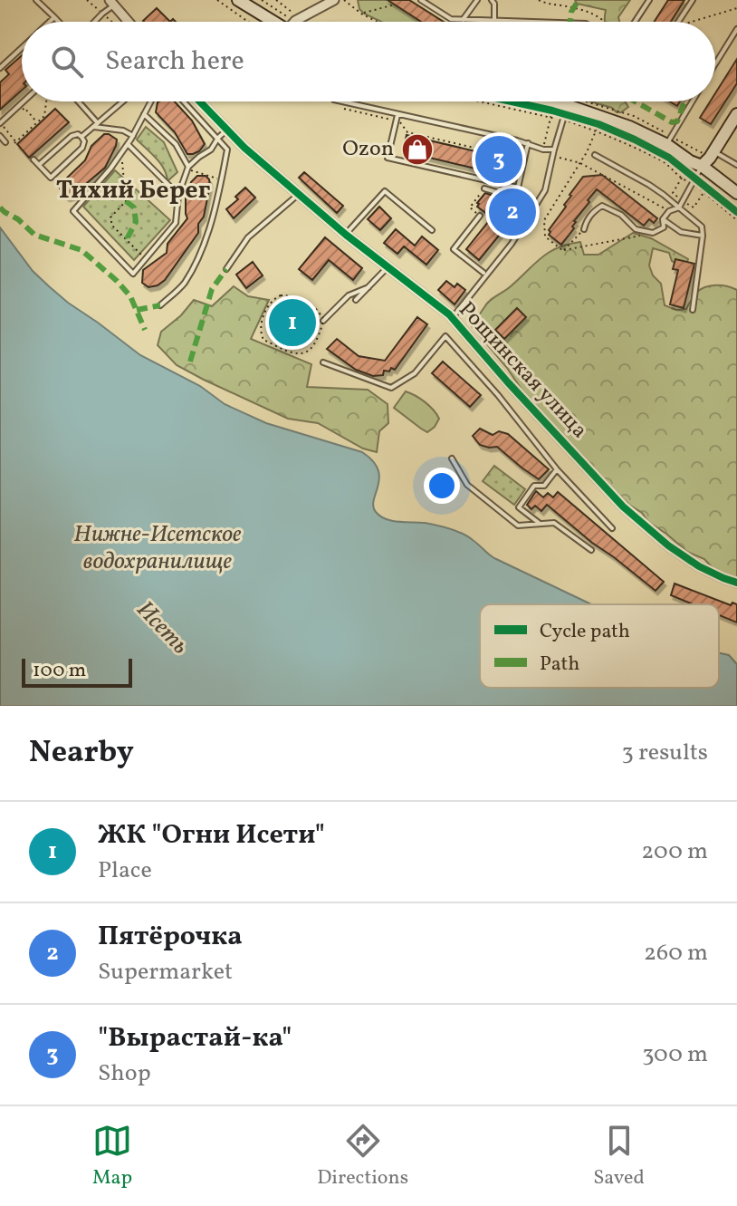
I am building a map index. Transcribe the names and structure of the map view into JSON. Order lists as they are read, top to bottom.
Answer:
{
  "streets": {
    "street": ["Рощинская улица"]
  },
  "districts": ["Тихий Берег"],
  "water": ["Нижне-Исетское водохранилище", "Исеть"],
  "places": {
    "shop": ["Ozon"]
  },
  "legend": ["Cycle path", "Path"],
  "scale_bar": "100 m",
  "page": {
    "search": "Search here",
    "pins": ["3", "2", "1"],
    "scale": "100 m",
    "heading": ["Nearby", "3 results"],
    "list": [
      {
        "mark": "1",
        "name": "ЖК \"Огни Исети\"",
        "note": "Place",
        "value": "200 m"
      },
      {
        "mark": "2",
        "name": "Пятёрочка",
        "note": "Supermarket",
        "value": "260 m"
      },
      {
        "mark": "3",
        "name": "\"Вырастай-ка\"",
        "note": "Shop",
        "value": "300 m"
      }
    ],
    "nav": ["Map", "Directions", "Saved"]
  }
}
